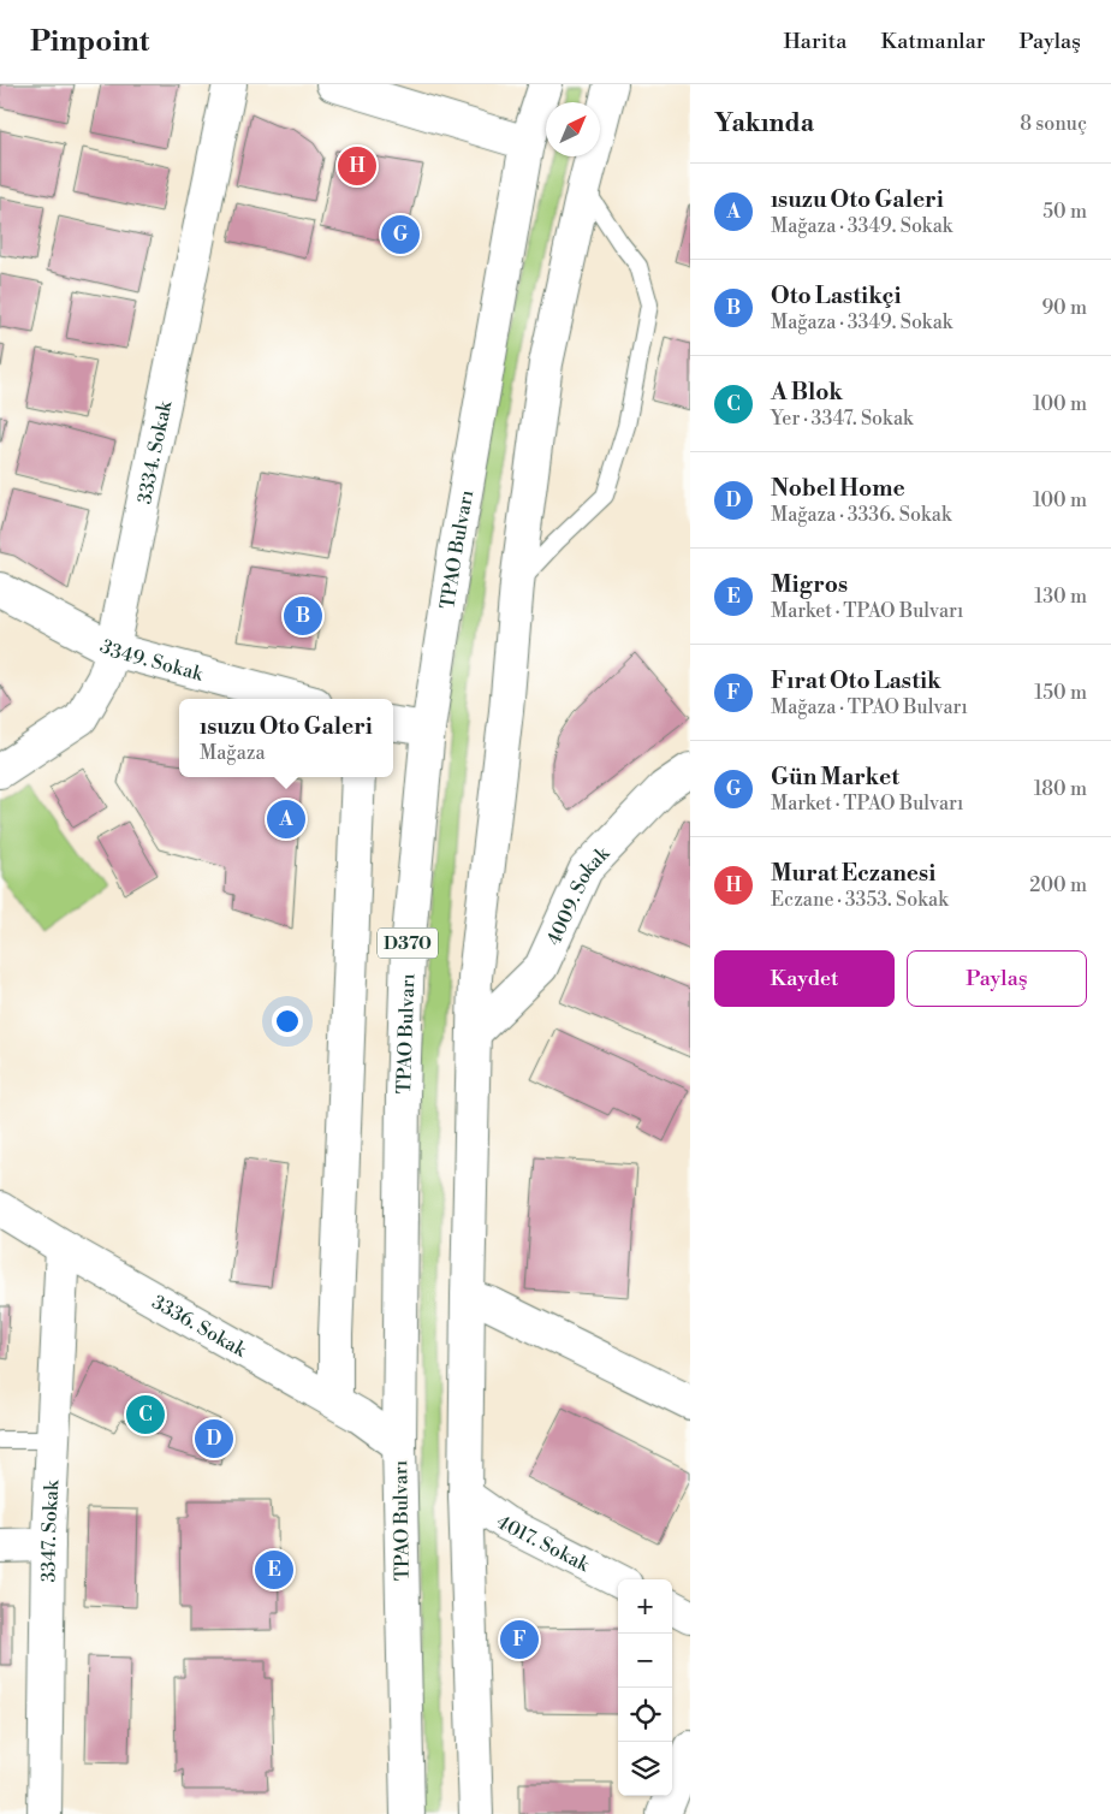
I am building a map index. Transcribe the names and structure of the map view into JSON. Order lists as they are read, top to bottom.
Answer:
{
  "streets": {
    "main road": [
      "3334. Sokak",
      "TPAO Bulvarı",
      "3349. Sokak",
      "4009. Sokak",
      "D370",
      "3336. Sokak",
      "3347. Sokak",
      "4017. Sokak"
    ]
  },
  "crossings": [
    ["3334. Sokak", "3349. Sokak"],
    ["TPAO Bulvarı", "3336. Sokak"],
    ["3336. Sokak", "3347. Sokak"]
  ],
  "north": "top right",
  "page": {
    "header": "Pinpoint",
    "nav": ["Harita", "Katmanlar", "Paylaş"],
    "heading": ["Yakında", "8 sonuç"],
    "pins": [
      "H",
      "G",
      "B",
      "A",
      "C",
      "D",
      "E",
      "F"
    ],
    "list": [
      {
        "mark": "A",
        "name": "ısuzu Oto Galeri",
        "note": "Mağaza · 3349. Sokak",
        "value": "50 m"
      },
      {
        "mark": "B",
        "name": "Oto Lastikçi",
        "note": "Mağaza · 3349. Sokak",
        "value": "90 m"
      },
      {
        "mark": "C",
        "name": "A Blok",
        "note": "Yer · 3347. Sokak",
        "value": "100 m"
      },
      {
        "mark": "D",
        "name": "Nobel Home",
        "note": "Mağaza · 3336. Sokak",
        "value": "100 m"
      },
      {
        "mark": "E",
        "name": "Migros",
        "note": "Market · TPAO Bulvarı",
        "value": "130 m"
      },
      {
        "mark": "F",
        "name": "Fırat Oto Lastik",
        "note": "Mağaza · TPAO Bulvarı",
        "value": "150 m"
      },
      {
        "mark": "G",
        "name": "Gün Market",
        "note": "Market · TPAO Bulvarı",
        "value": "180 m"
      },
      {
        "mark": "H",
        "name": "Murat Eczanesi",
        "note": "Eczane · 3353. Sokak",
        "value": "200 m"
      }
    ],
    "popup": ["ısuzu Oto Galeri", "Mağaza"],
    "buttons": ["Kaydet", "Paylaş"],
    "map_buttons": ["+", "−"]
  }
}
